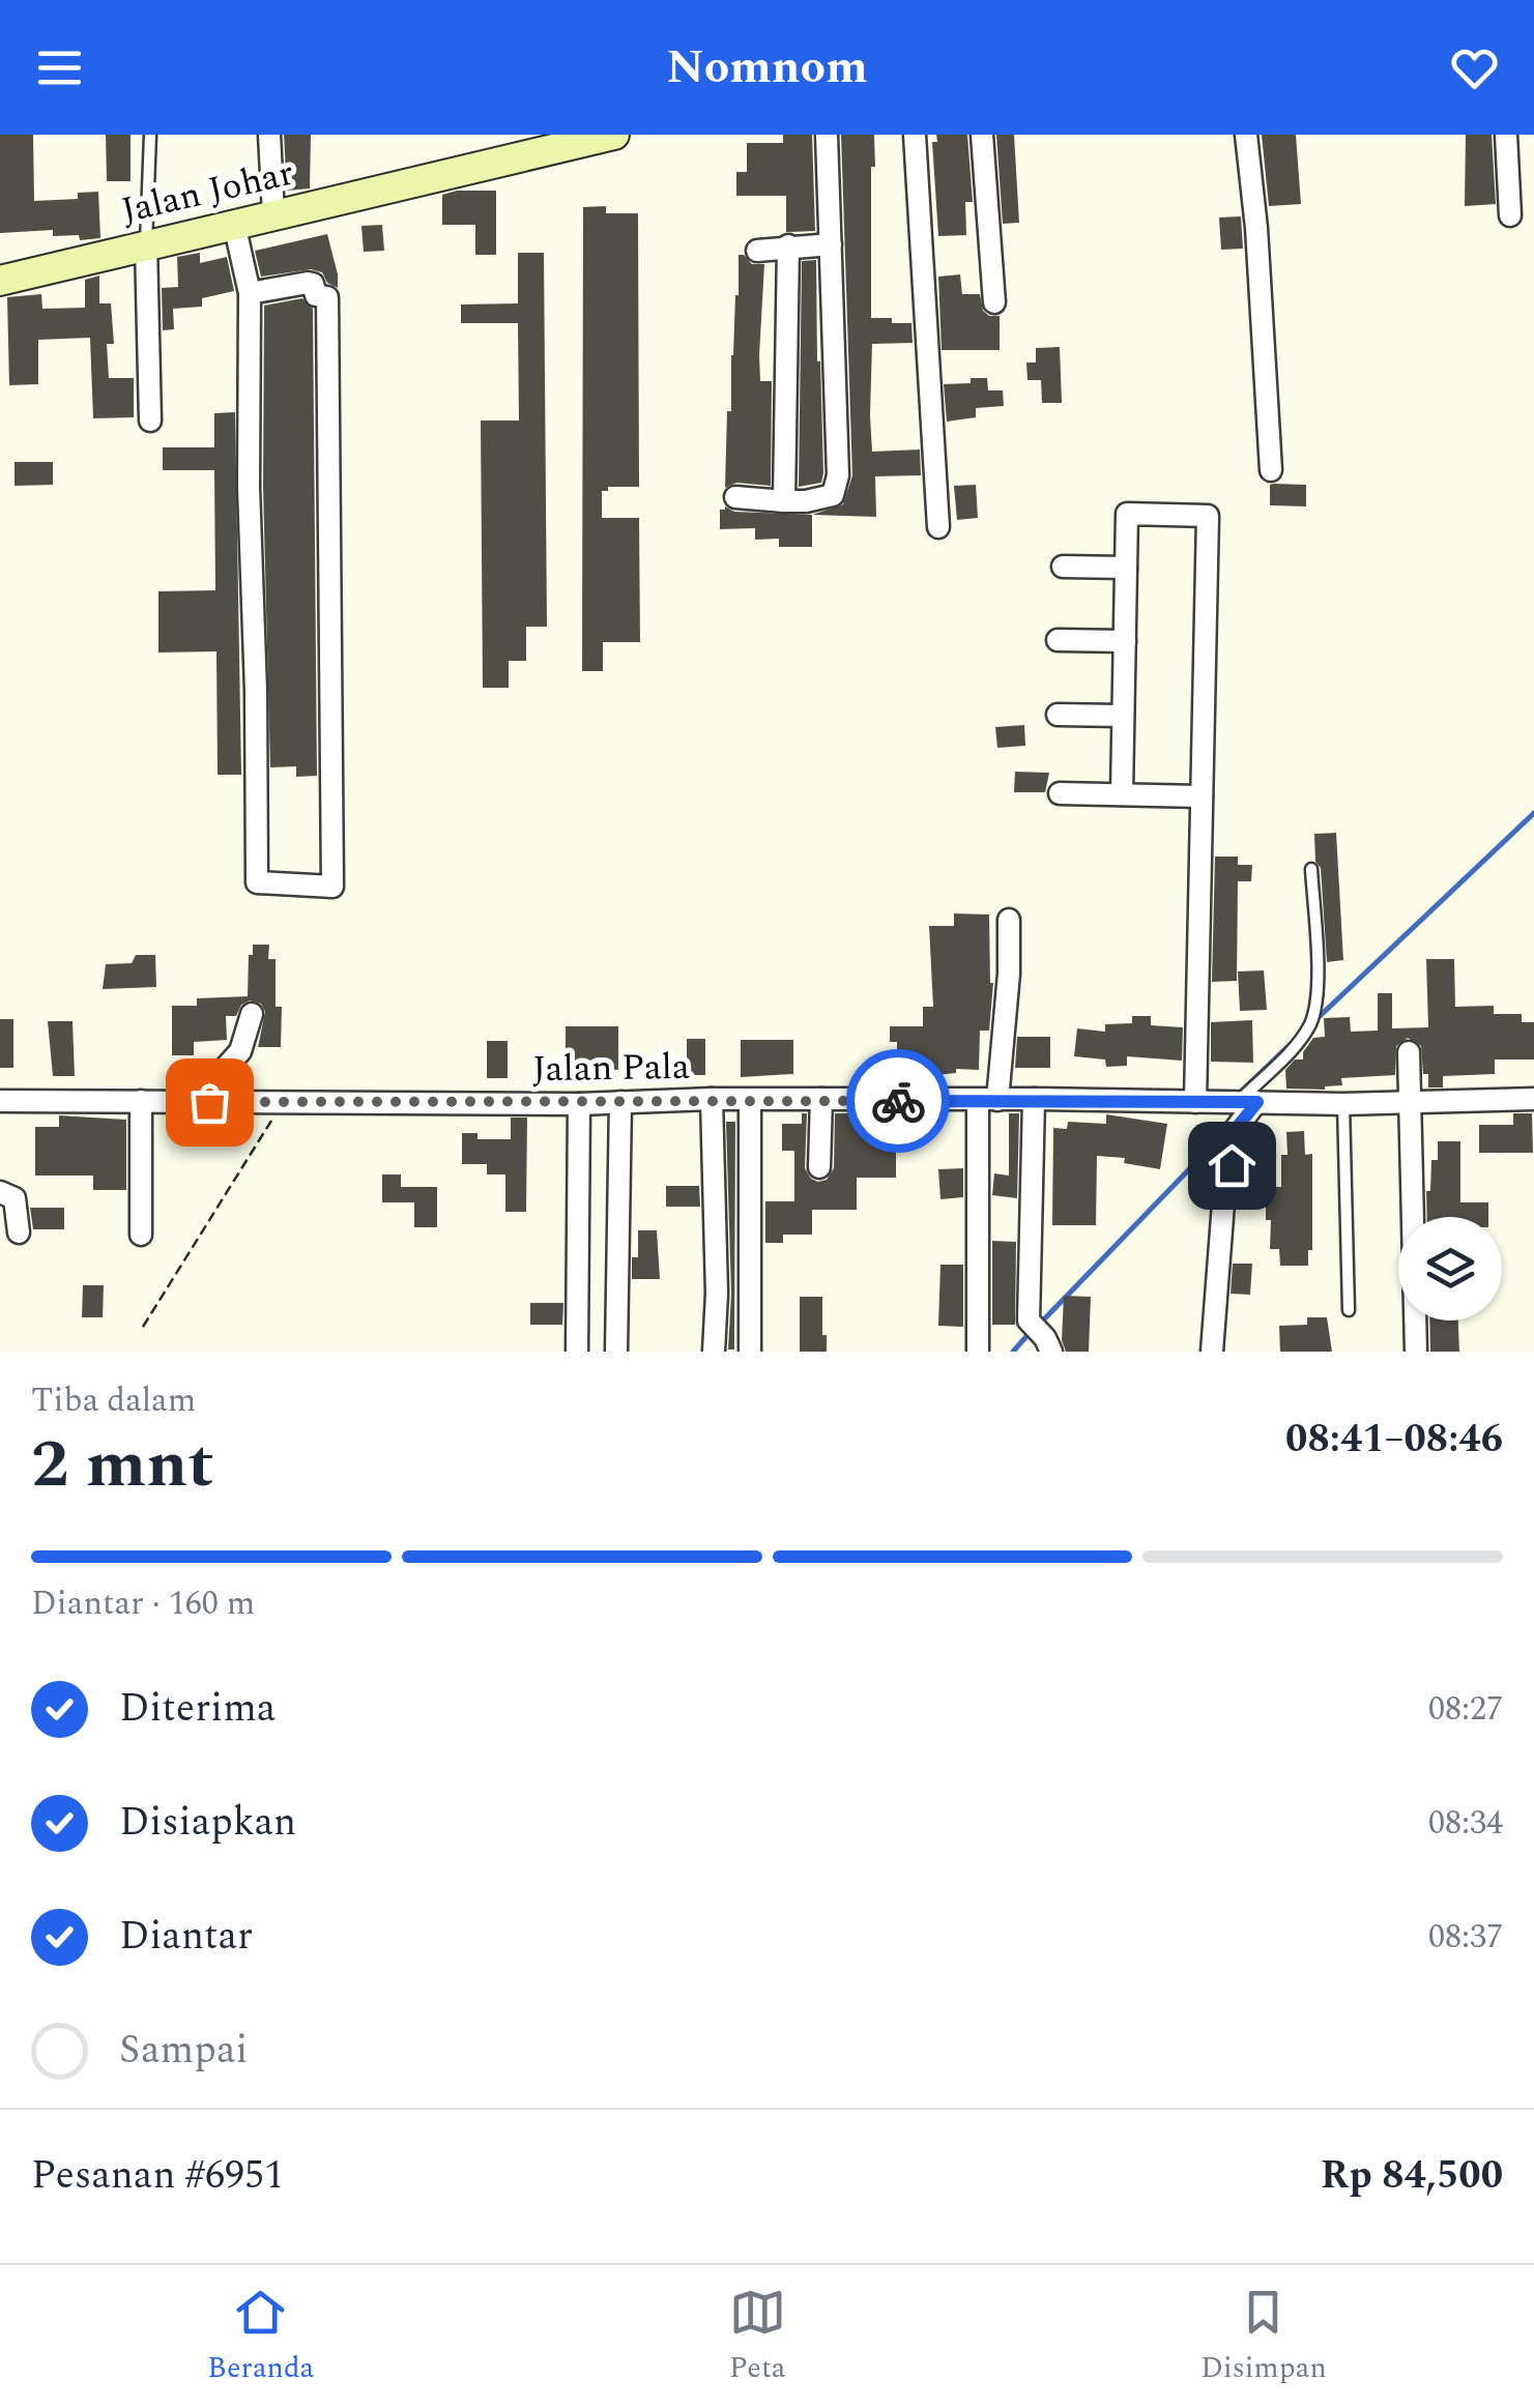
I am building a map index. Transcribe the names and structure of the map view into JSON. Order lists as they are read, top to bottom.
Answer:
{
  "streets": {
    "street": ["Jalan Johar", "Jalan Pala"]
  },
  "page": {
    "header": "Nomnom",
    "heading": ["2 mnt", "Tiba dalam", "08:41–08:46"],
    "panel": ["Pesanan #6951", "Rp 84,500"],
    "bar": "Diantar · 160 m",
    "list": [
      ["Diterima", "08:27"],
      ["Disiapkan", "08:34"],
      ["Diantar", "08:37"],
      "Sampai"
    ],
    "tabs": ["Beranda", "Peta", "Disimpan"]
  }
}
